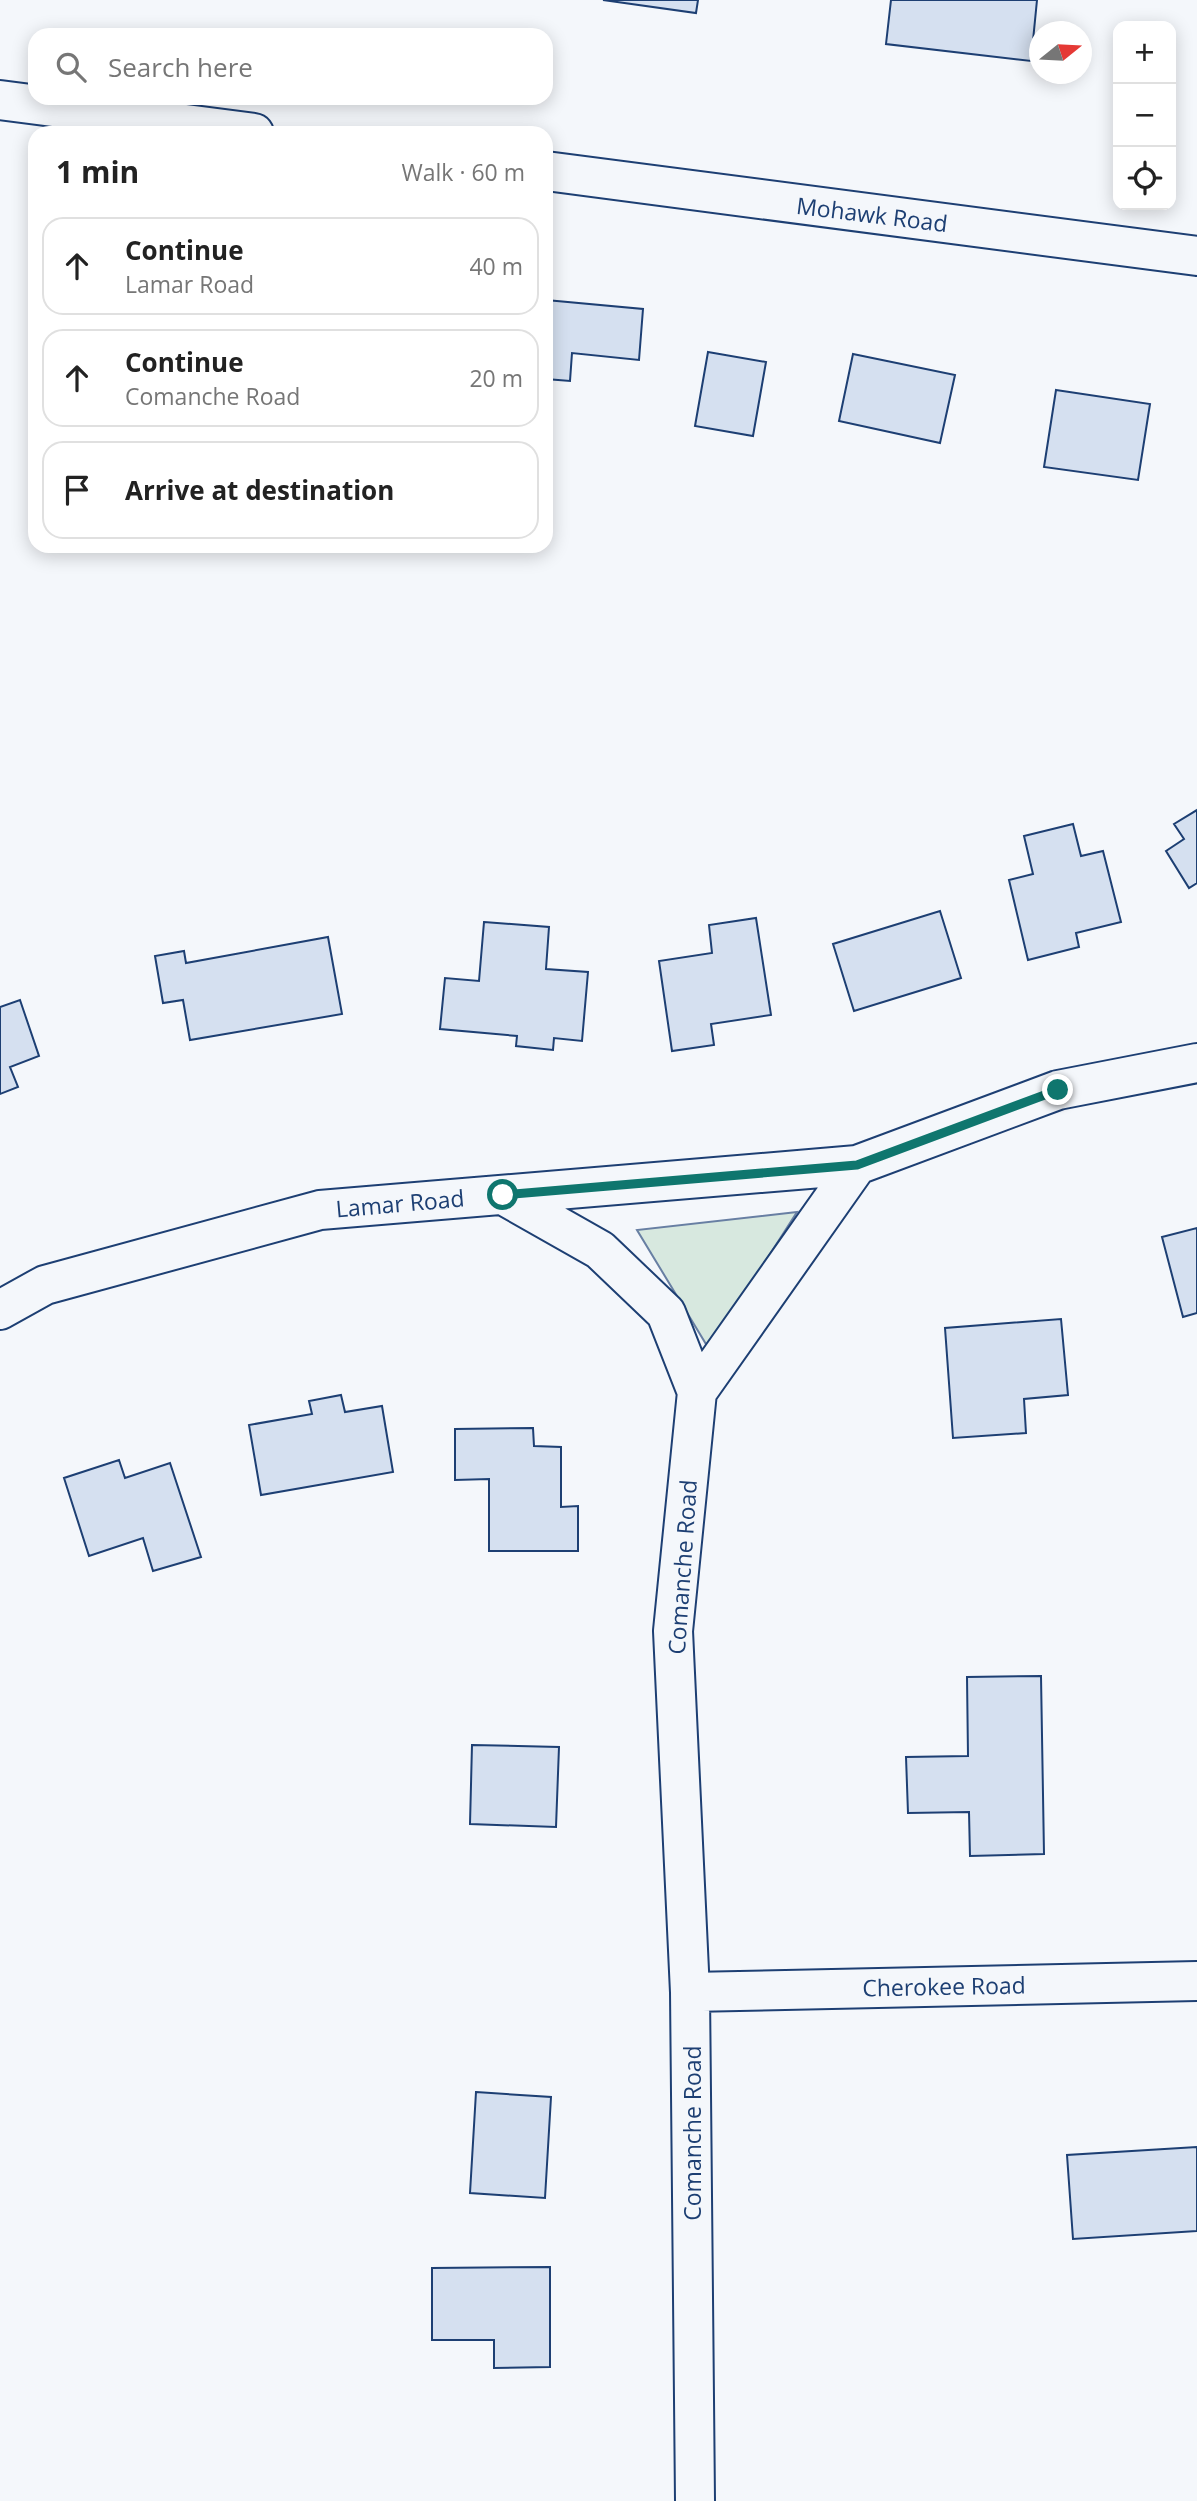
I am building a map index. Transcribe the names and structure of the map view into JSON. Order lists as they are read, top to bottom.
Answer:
{
  "streets": {
    "street": [
      "Mohawk Road",
      "Lamar Road",
      "Comanche Road",
      "Cherokee Road"
    ]
  },
  "crossings": [
    ["Lamar Road", "Comanche Road"],
    ["Comanche Road", "Cherokee Road"]
  ],
  "north": "right",
  "page": {
    "map_buttons": ["+", "−"],
    "search": "Search here",
    "heading": ["1 min", "Walk · 60 m"],
    "list": [
      ["Continue", "Lamar Road", "40 m"],
      ["Continue", "Comanche Road", "20 m"],
      "Arrive at destination"
    ]
  }
}
